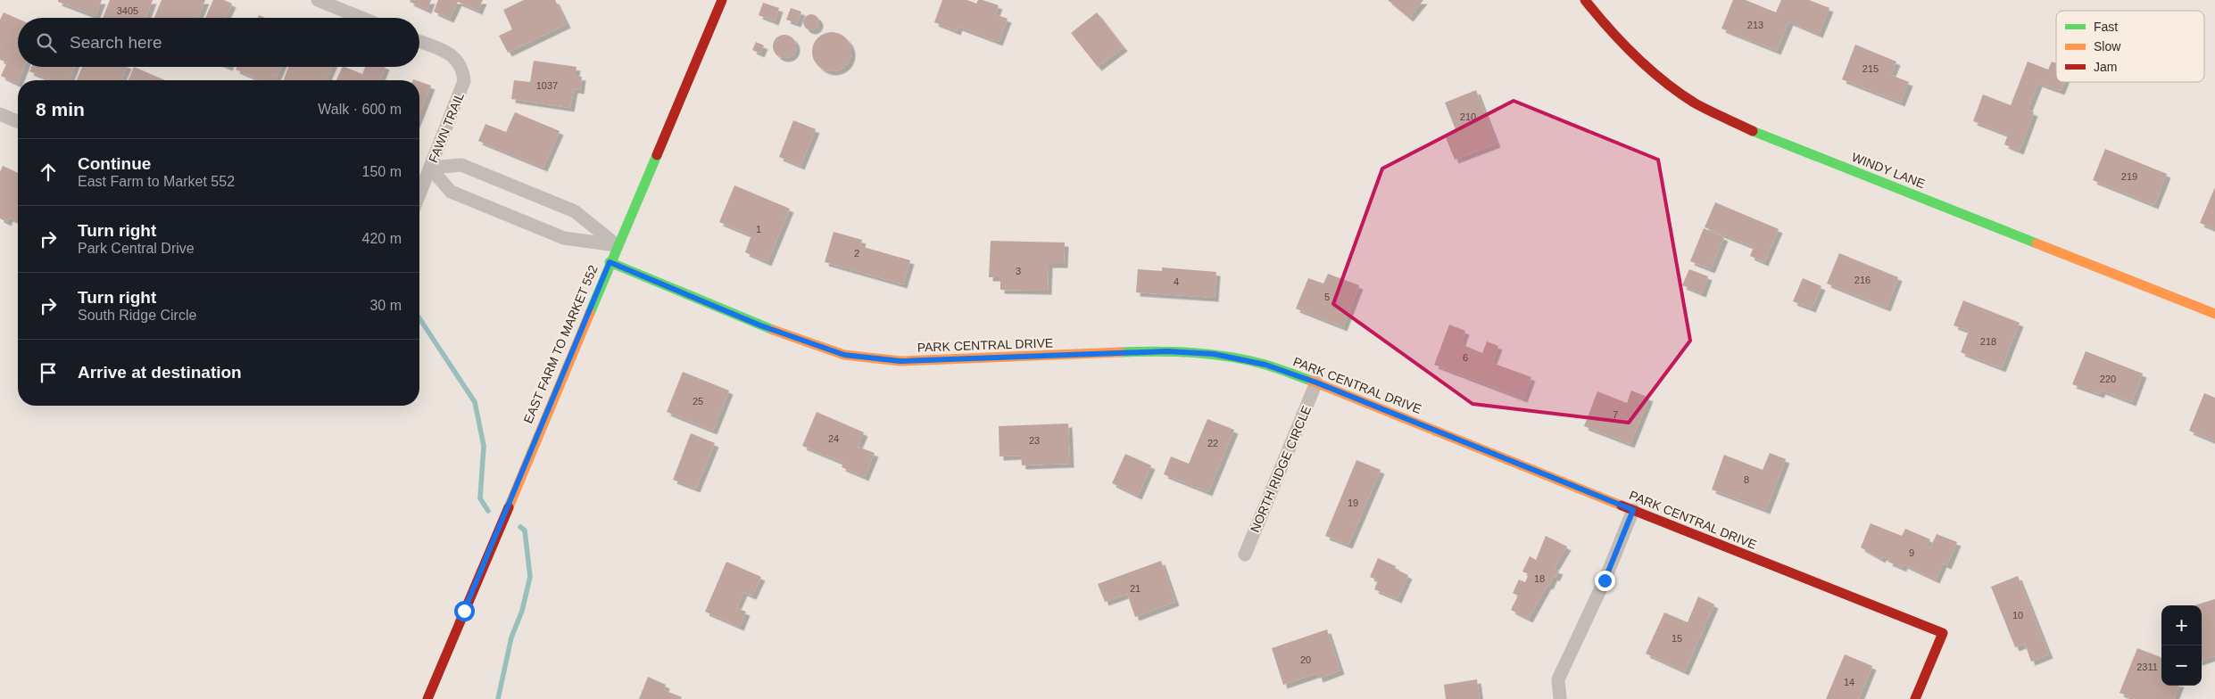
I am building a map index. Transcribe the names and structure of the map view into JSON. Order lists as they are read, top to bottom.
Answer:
{
  "streets": {
    "street": [
      "FAWN TRAIL",
      "WINDY LANE",
      "EAST FARM TO MARKET 552",
      "PARK CENTRAL DRIVE",
      "NORTH RIDGE CIRCLE"
    ]
  },
  "crossings": [
    ["EAST FARM TO MARKET 552", "PARK CENTRAL DRIVE"],
    ["PARK CENTRAL DRIVE", "NORTH RIDGE CIRCLE"]
  ],
  "house_numbers": [
    "3405",
    "213",
    "215",
    "1037",
    "210",
    "219",
    "1",
    "2",
    "3",
    "216",
    "4",
    "5",
    "218",
    "6",
    "220",
    "25",
    "7",
    "24",
    "23",
    "22",
    "8",
    "19",
    "9",
    "18",
    "21",
    "10",
    "15",
    "20",
    "2311",
    "14"
  ],
  "legend": ["Fast", "Slow", "Jam"],
  "page": {
    "search": "Search here",
    "heading": ["8 min", "Walk · 600 m"],
    "list": [
      ["Continue", "East Farm to Market 552", "150 m"],
      ["Turn right", "Park Central Drive", "420 m"],
      ["Turn right", "South Ridge Circle", "30 m"],
      "Arrive at destination"
    ],
    "map_buttons": ["+", "−"]
  }
}
